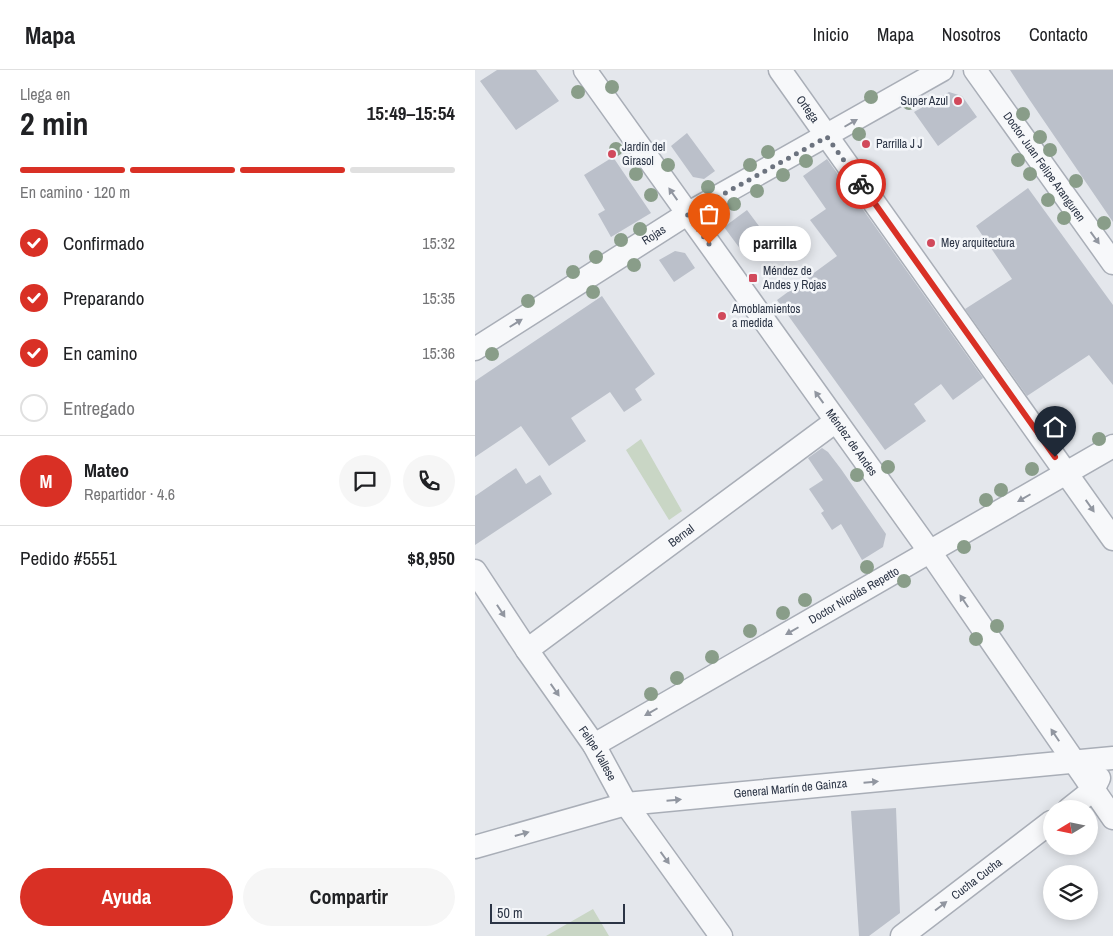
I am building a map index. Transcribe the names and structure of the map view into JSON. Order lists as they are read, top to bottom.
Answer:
{
  "streets": {
    "street": [
      "Ortega",
      "Doctor Juan Felipe Aranguren",
      "Rojas",
      "Méndez de Andes",
      "Bernal",
      "Doctor Nicolás Repetto",
      "Felipe Vallese",
      "General Martín de Gainza",
      "Cucha Cucha"
    ]
  },
  "crossings": [
    ["Ortega", "Rojas"],
    ["Ortega", "Doctor Nicolás Repetto"],
    ["Rojas", "Méndez de Andes"],
    ["Méndez de Andes", "Bernal"],
    ["Méndez de Andes", "Doctor Nicolás Repetto"],
    ["Méndez de Andes", "General Martín de Gainza"],
    ["Bernal", "Felipe Vallese"],
    ["Doctor Nicolás Repetto", "Felipe Vallese"],
    ["Felipe Vallese", "General Martín de Gainza"]
  ],
  "one_way": [
    "Doctor Juan Felipe Aranguren",
    "Rojas",
    "Méndez de Andes",
    "Doctor Nicolás Repetto",
    "Felipe Vallese",
    "General Martín de Gainza",
    "Cucha Cucha"
  ],
  "places": {
    "other": [
      "Super Azul",
      "Parrilla J J",
      "Jardín del Girasol",
      "Mey arquitectura",
      "parrilla",
      "Amoblamientos a medida"
    ],
    "transit": ["Méndez de Andes y Rojas"]
  },
  "scale_bar": "50 m",
  "north": "left",
  "page": {
    "header": "Mapa",
    "nav": [
      "Inicio",
      "Mapa",
      "Nosotros",
      "Contacto"
    ],
    "heading": ["2 min", "Llega en", "15:49–15:54"],
    "panel": [
      "Mateo",
      "Repartidor · 4.6",
      "Pedido #5551",
      "$8,950"
    ],
    "bar": "En camino · 120 m",
    "list": [
      ["Confirmado", "15:32"],
      ["Preparando", "15:35"],
      ["En camino", "15:36"],
      "Entregado"
    ],
    "bubble": "parrilla",
    "round": "M",
    "buttons": ["Ayuda", "Compartir"],
    "scale": "50 m"
  }
}
